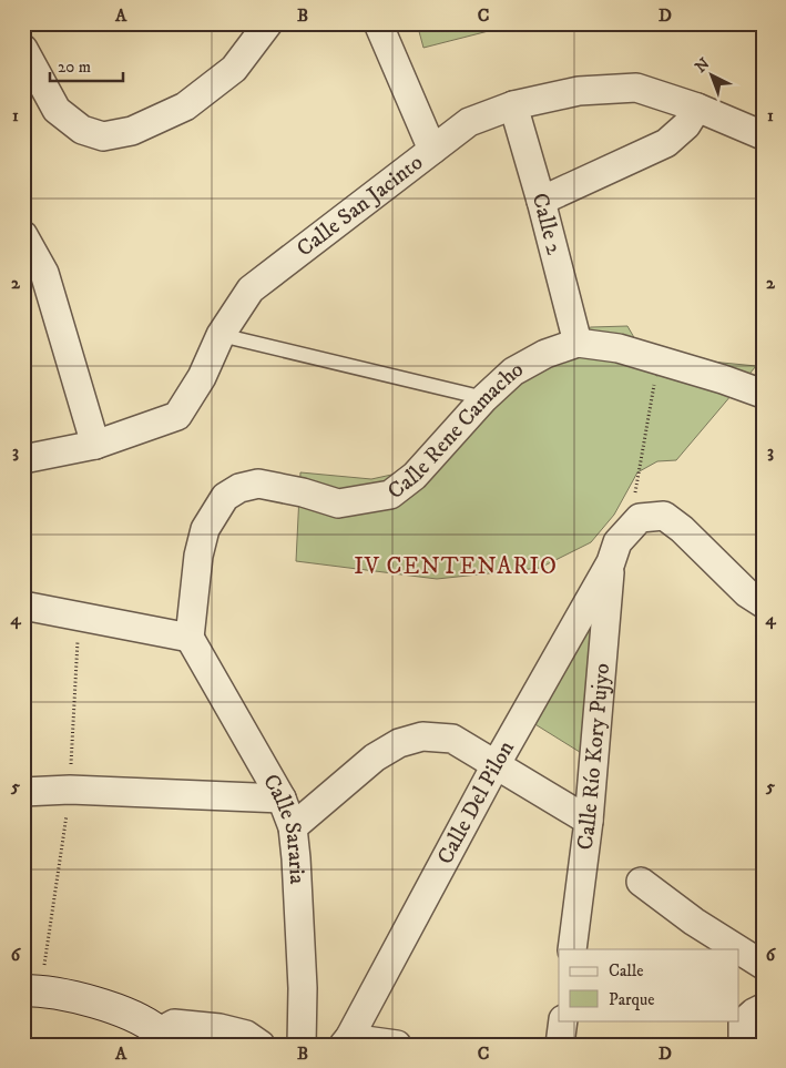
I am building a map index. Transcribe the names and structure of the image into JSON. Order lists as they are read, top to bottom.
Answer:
{
  "streets": {
    "street": [
      "Calle San Jacinto",
      "Calle 2",
      "Calle Rene Camacho",
      "Calle Río Kory Pujyo",
      "Calle Del Pilon",
      "Calle Sararia"
    ]
  },
  "crossings": [
    ["Calle San Jacinto", "Calle 2"],
    ["Calle 2", "Calle Rene Camacho"],
    ["Calle Rene Camacho", "Calle Sararia"],
    ["Calle Río Kory Pujyo", "Calle Del Pilon"]
  ],
  "districts": ["IV CENTENARIO"],
  "legend": ["Calle", "Parque"],
  "scale_bar": "20 m",
  "north": "top left",
  "grid": {
    "columns": [
      "A",
      "B",
      "C",
      "D"
    ],
    "rows": [
      "1",
      "2",
      "3",
      "4",
      "5",
      "6"
    ]
  }
}
